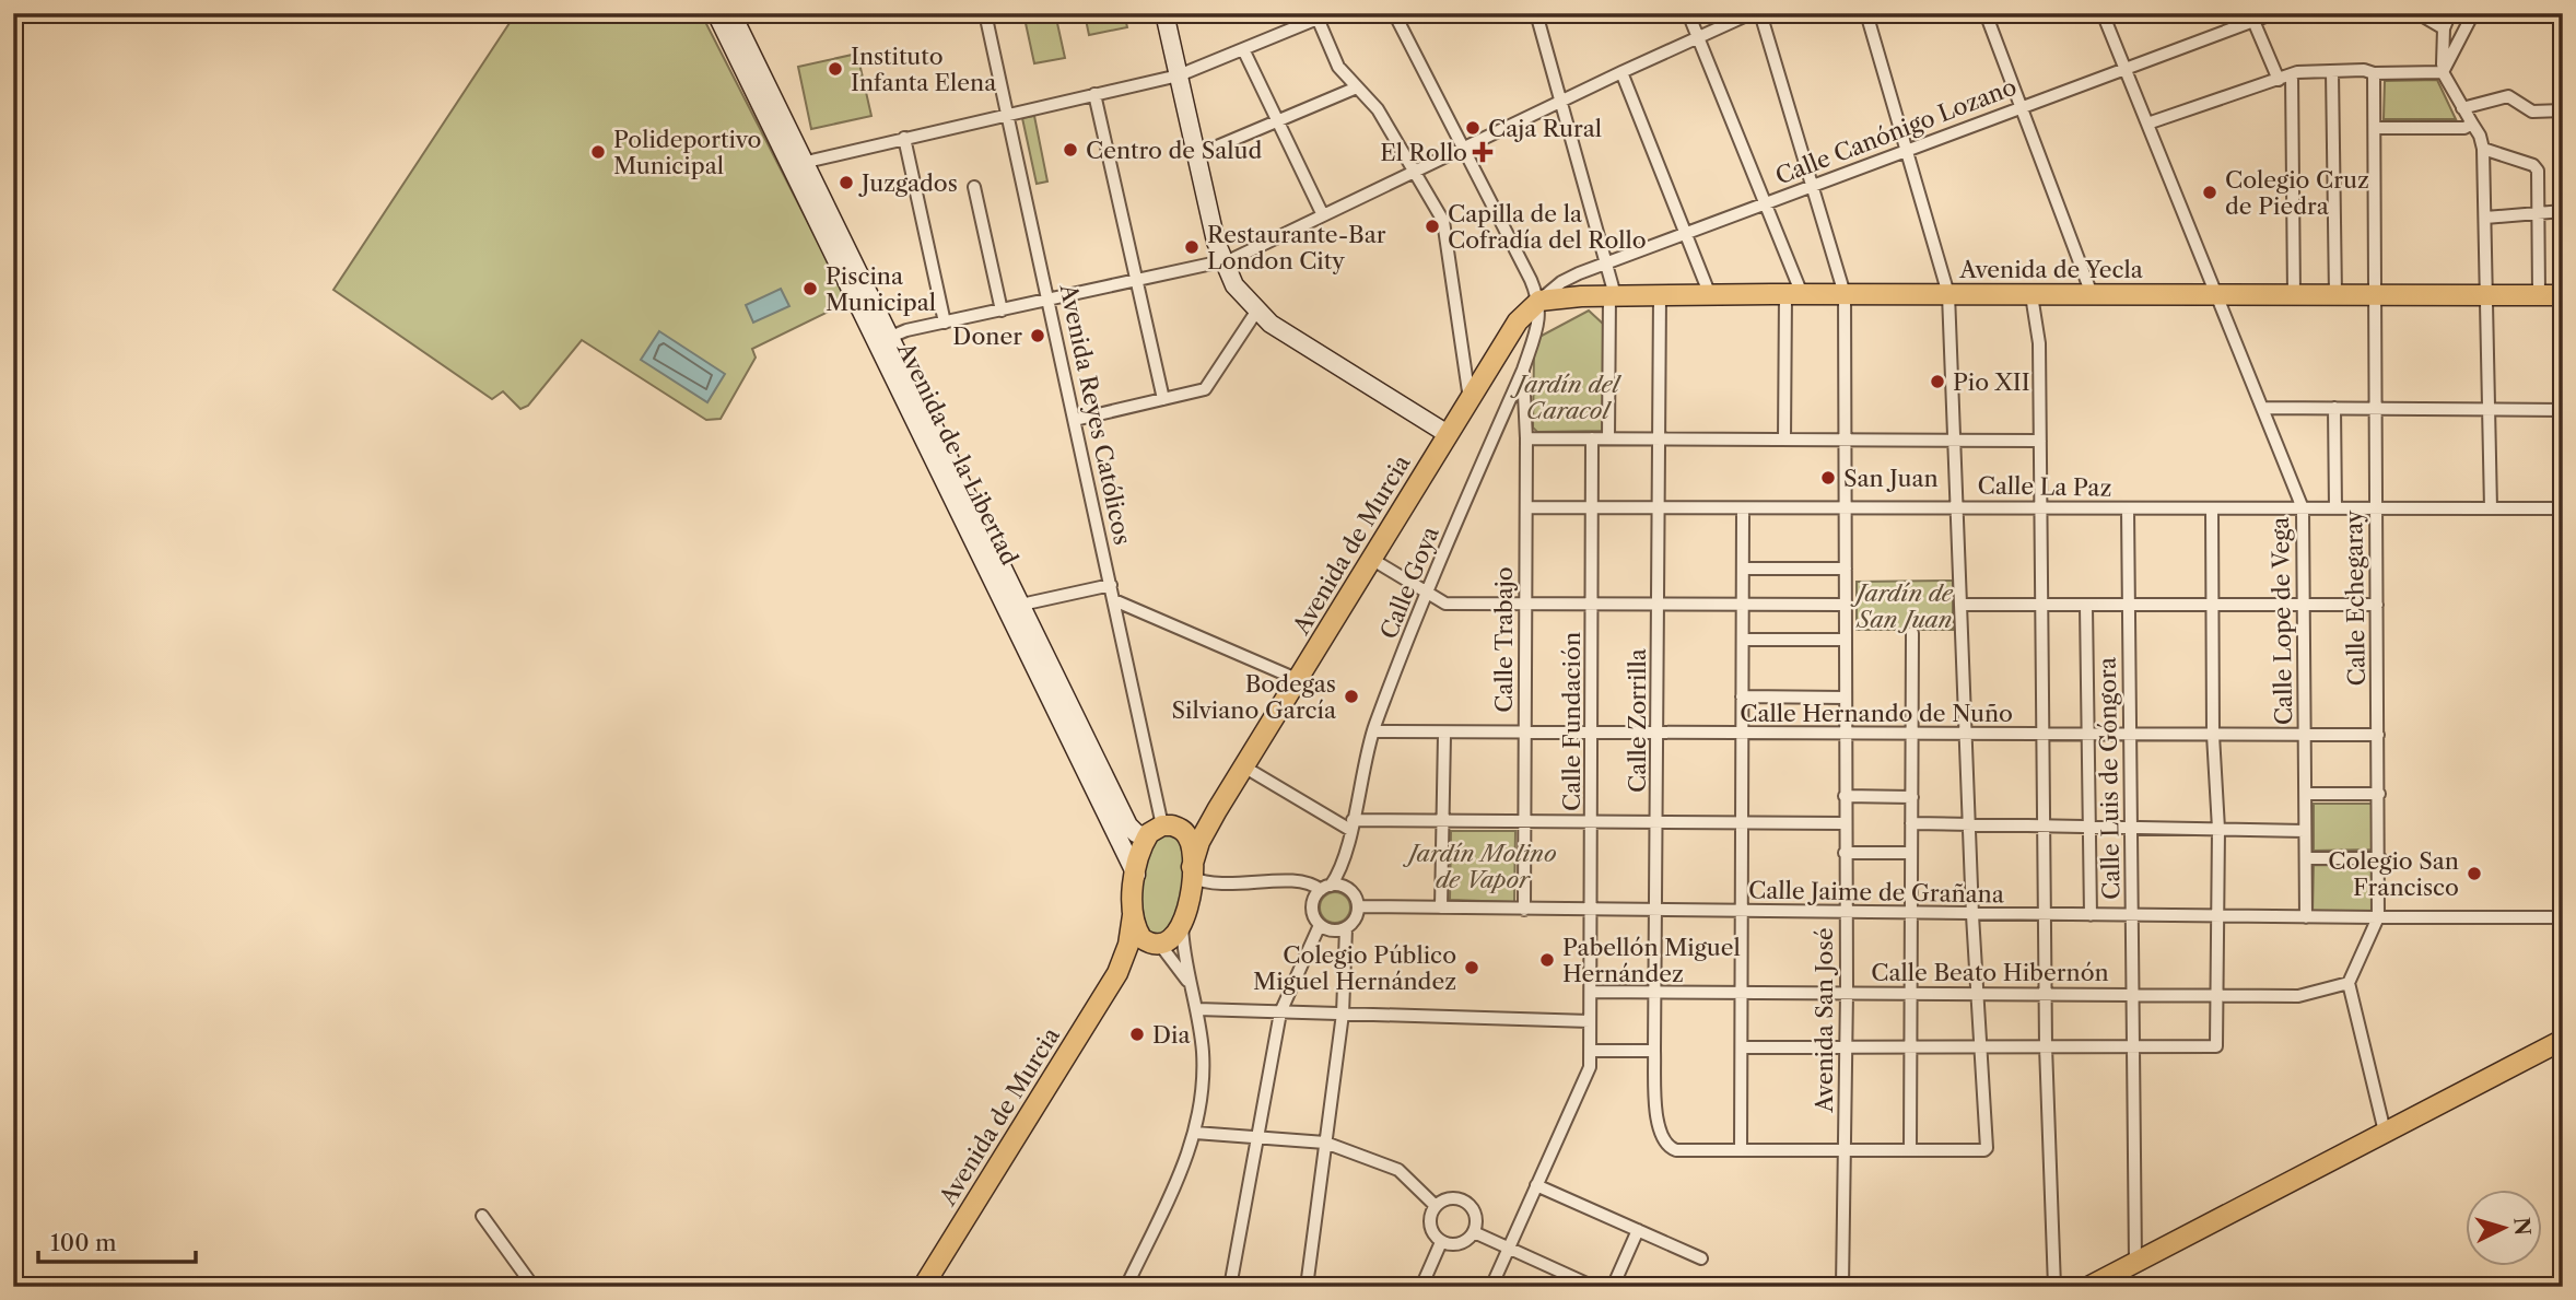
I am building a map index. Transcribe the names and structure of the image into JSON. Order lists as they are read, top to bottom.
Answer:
{
  "streets": {
    "main road": ["Avenida de Yecla", "Avenida de la Libertad", "Avenida de Murcia"],
    "street": [
      "Calle Canónigo Lozano",
      "Avenida Reyes Católicos",
      "Calle La Paz",
      "Calle Goya",
      "Calle Echegaray",
      "Calle Lope de Vega",
      "Calle Trabajo",
      "Calle Hernando de Nuño",
      "Calle Zorrilla",
      "Calle Fundación",
      "Calle Luis de Góngora",
      "Calle Jaime de Grañana",
      "Calle Beato Hibernón",
      "Avenida San José"
    ]
  },
  "crossings": [
    ["Calle Canónigo Lozano", "Avenida de Yecla"],
    ["Calle Canónigo Lozano", "Avenida de Murcia"],
    ["Calle Canónigo Lozano", "Calle Goya"],
    ["Calle Canónigo Lozano", "Calle Lope de Vega"],
    ["Calle Canónigo Lozano", "Avenida San José"],
    ["Avenida de Yecla", "Avenida de Murcia"],
    ["Avenida de Yecla", "Calle Goya"],
    ["Avenida de Yecla", "Calle Echegaray"],
    ["Avenida de Yecla", "Calle Lope de Vega"],
    ["Avenida de Yecla", "Calle Zorrilla"],
    ["Avenida de Yecla", "Avenida San José"],
    ["Calle La Paz", "Calle Echegaray"],
    ["Calle La Paz", "Calle Lope de Vega"],
    ["Calle La Paz", "Calle Trabajo"],
    ["Calle La Paz", "Calle Zorrilla"],
    ["Calle La Paz", "Calle Fundación"],
    ["Calle La Paz", "Calle Luis de Góngora"],
    ["Calle La Paz", "Avenida San José"],
    ["Avenida de Murcia", "Calle Goya"],
    ["Calle Goya", "Calle Trabajo"],
    ["Calle Goya", "Calle Hernando de Nuño"],
    ["Calle Goya", "Calle Jaime de Grañana"],
    ["Calle Echegaray", "Calle Hernando de Nuño"],
    ["Calle Echegaray", "Calle Jaime de Grañana"],
    ["Calle Lope de Vega", "Calle Hernando de Nuño"],
    ["Calle Lope de Vega", "Calle Jaime de Grañana"],
    ["Calle Trabajo", "Calle Hernando de Nuño"],
    ["Calle Trabajo", "Calle Jaime de Grañana"],
    ["Calle Hernando de Nuño", "Calle Zorrilla"],
    ["Calle Hernando de Nuño", "Calle Fundación"],
    ["Calle Hernando de Nuño", "Calle Luis de Góngora"],
    ["Calle Hernando de Nuño", "Avenida San José"],
    ["Calle Zorrilla", "Calle Jaime de Grañana"],
    ["Calle Zorrilla", "Calle Beato Hibernón"],
    ["Calle Fundación", "Calle Jaime de Grañana"],
    ["Calle Fundación", "Calle Beato Hibernón"],
    ["Calle Luis de Góngora", "Calle Jaime de Grañana"],
    ["Calle Luis de Góngora", "Calle Beato Hibernón"],
    ["Calle Jaime de Grañana", "Avenida San José"],
    ["Calle Beato Hibernón", "Avenida San José"]
  ],
  "parks": ["Jardín del Caracol", "Jardín de San Juan", "Jardín Molino de Vapor"],
  "places": {
    "other": [
      "Instituto Infanta Elena",
      "Caja Rural",
      "Centro de Salud",
      "Polideportivo Municipal",
      "Juzgados",
      "Colegio Cruz de Piedra",
      "Capilla de la Cofradía del Rollo",
      "Restaurante-Bar London City",
      "Piscina Municipal",
      "Doner",
      "Pio XII",
      "San Juan",
      "Bodegas Silviano García",
      "Colegio San Francisco",
      "Pabellón Miguel Hernández",
      "Colegio Público Miguel Hernández",
      "Dia"
    ],
    "health": ["El Rollo"]
  },
  "scale_bar": "100 m",
  "north": "right"
}
